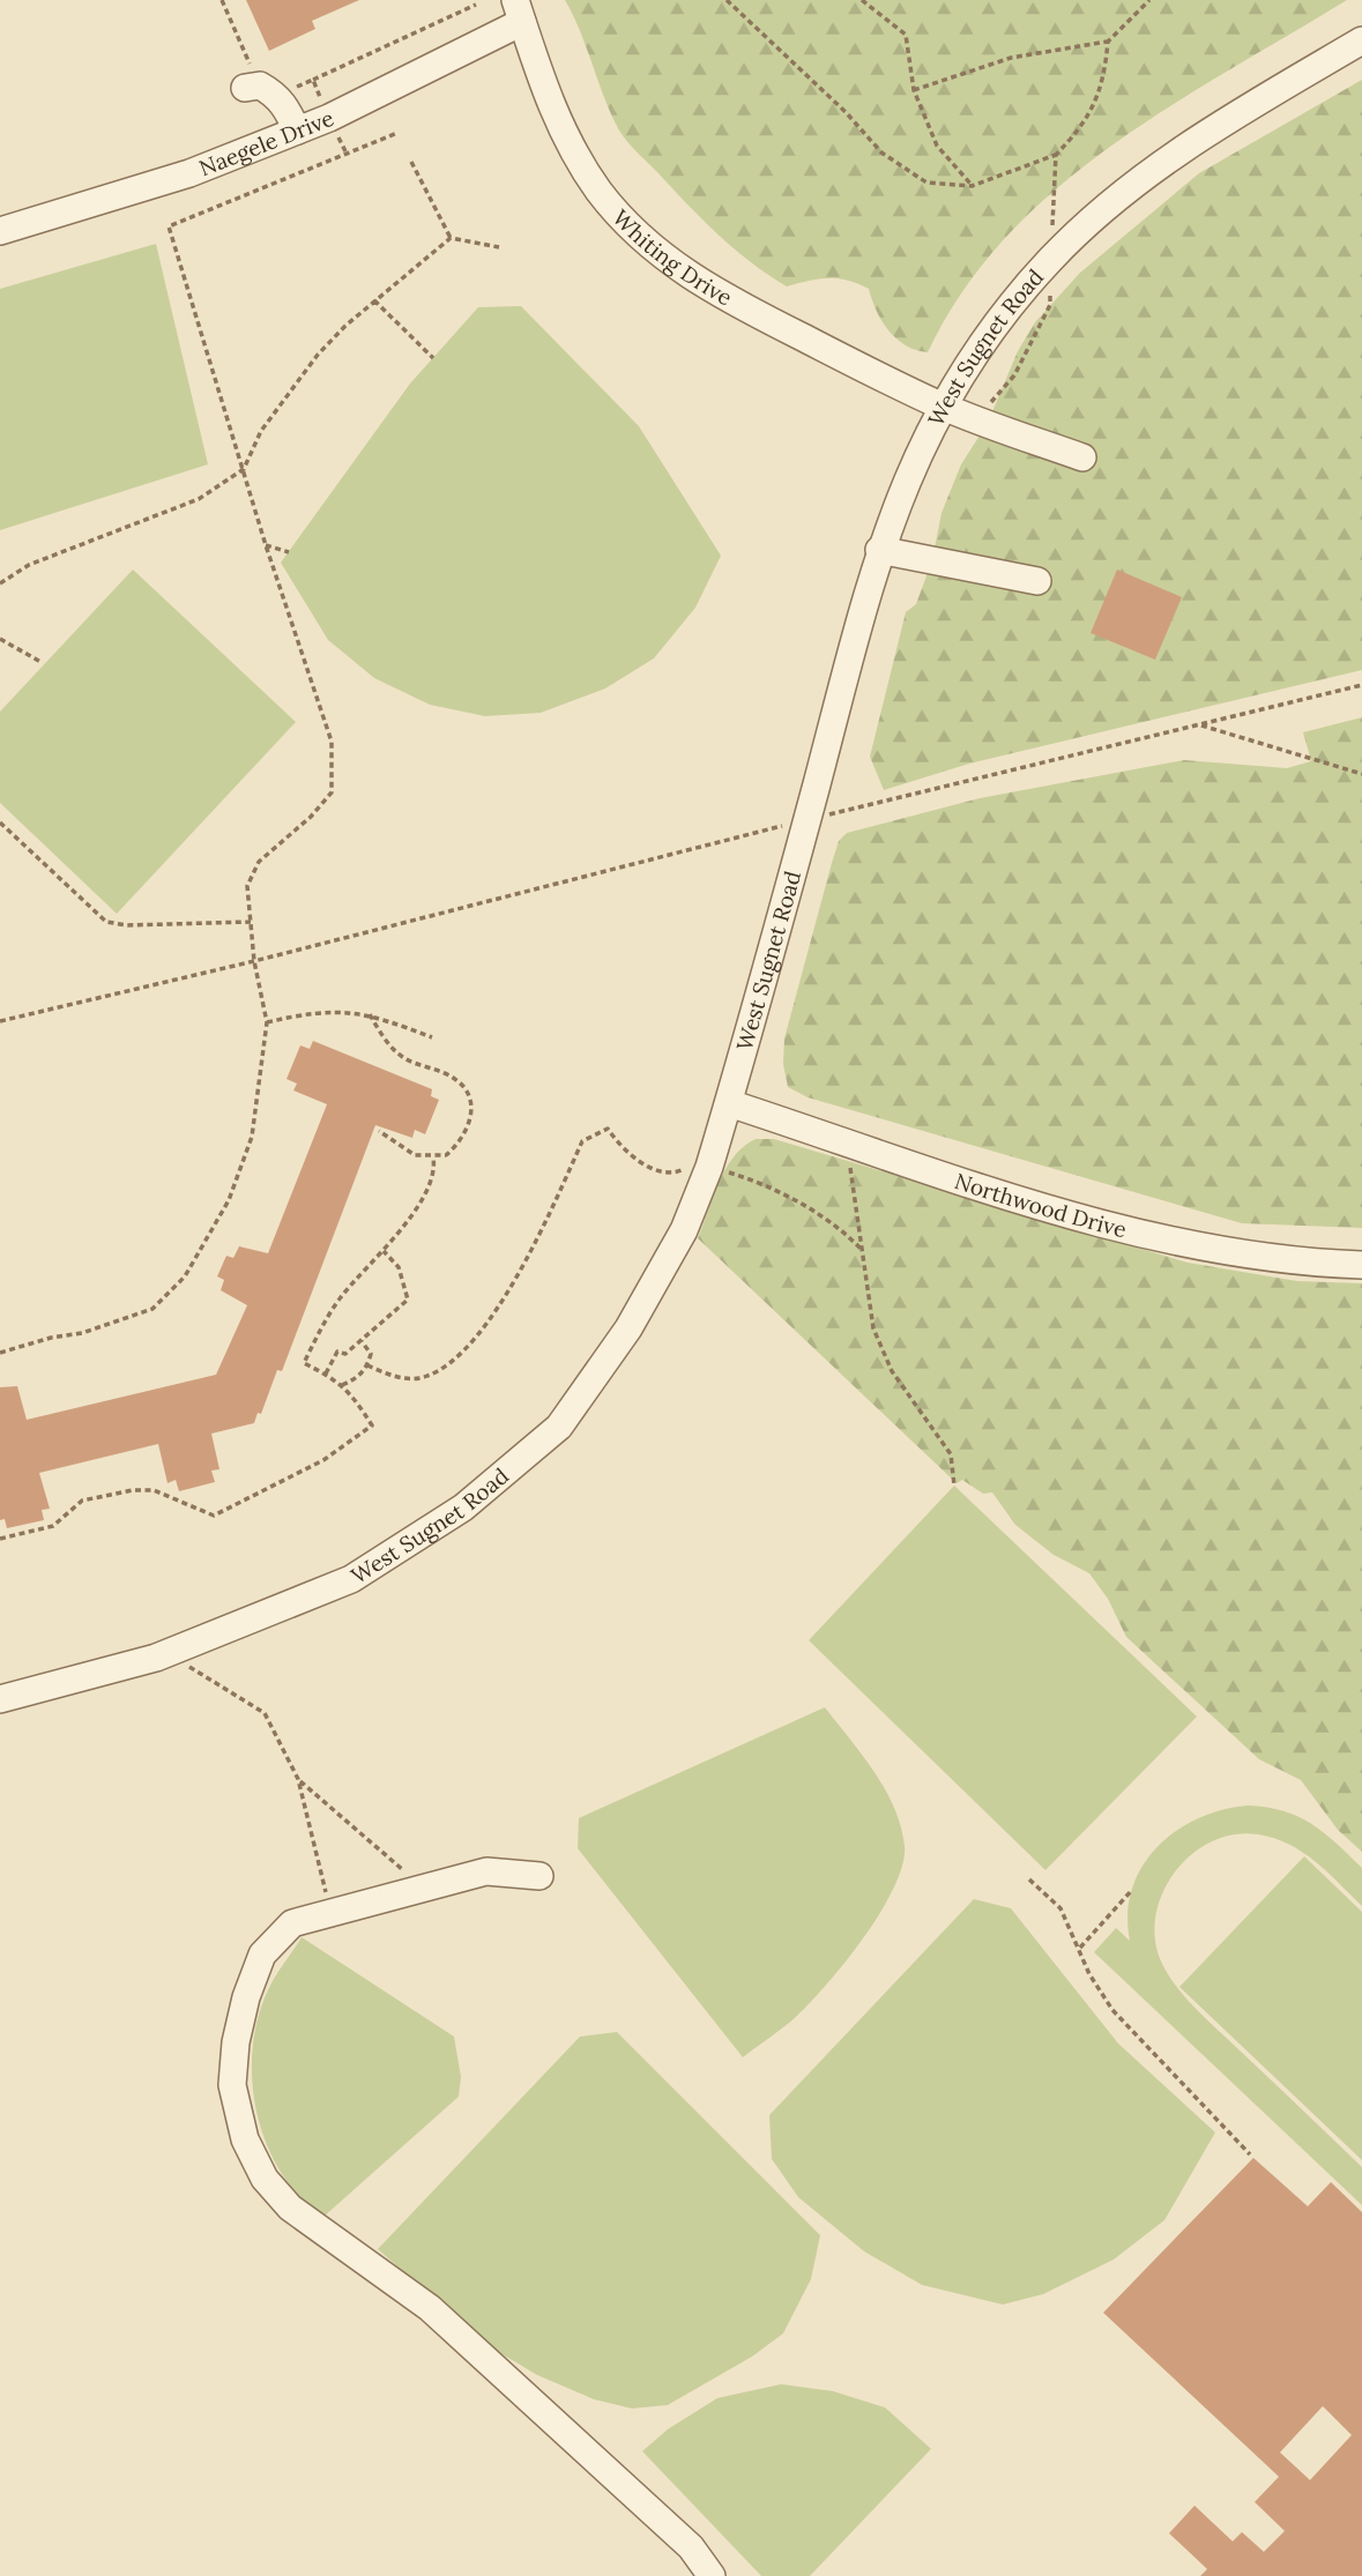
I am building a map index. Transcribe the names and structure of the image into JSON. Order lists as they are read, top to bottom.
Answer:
{
  "streets": {
    "street": [
      "Naegele Drive",
      "Whiting Drive",
      "West Sugnet Road",
      "Northwood Drive"
    ]
  },
  "crossings": [
    ["Naegele Drive", "Whiting Drive"],
    ["Whiting Drive", "West Sugnet Road"],
    ["West Sugnet Road", "Northwood Drive"]
  ]
}
